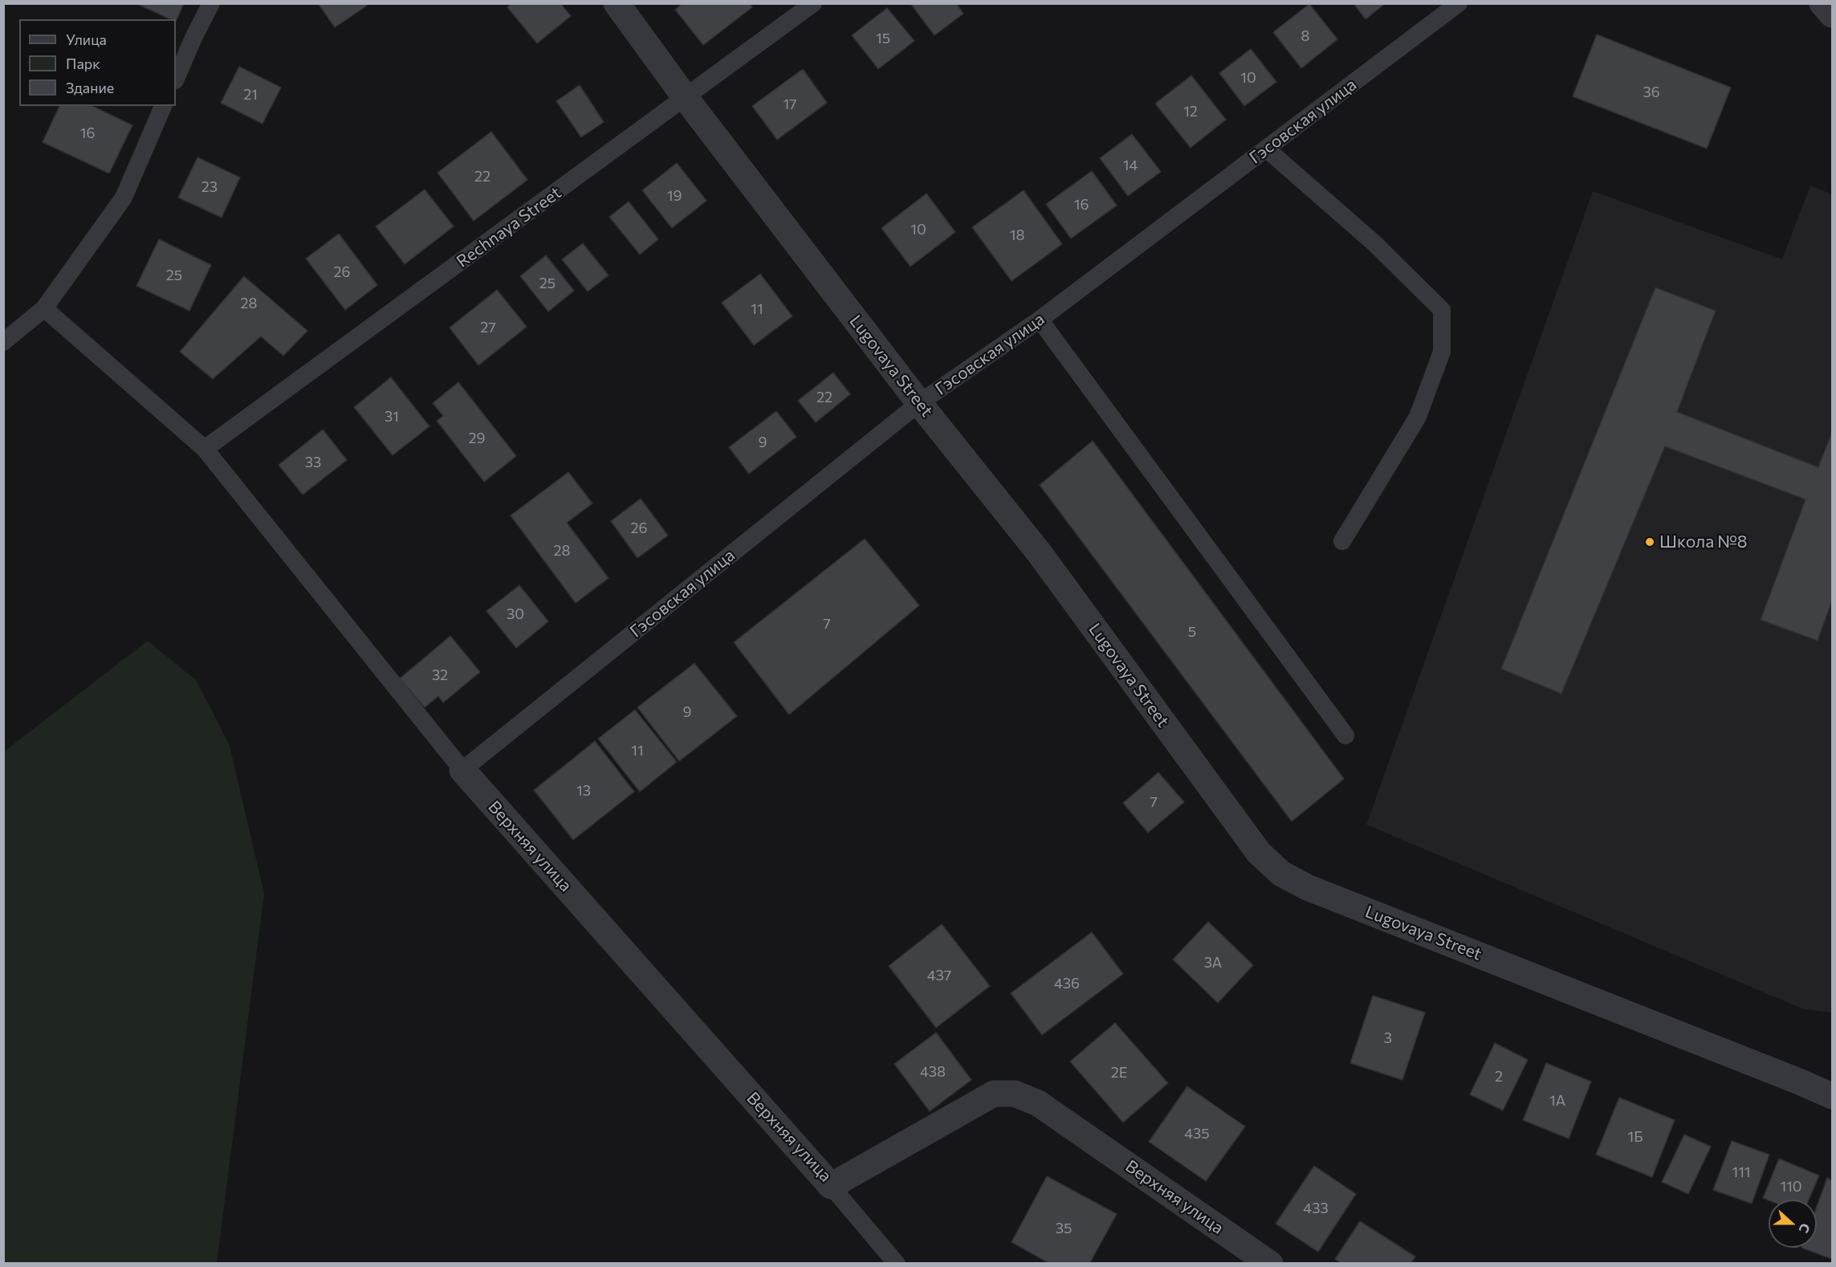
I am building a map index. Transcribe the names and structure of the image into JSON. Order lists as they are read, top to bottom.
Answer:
{
  "streets": {
    "street": ["Lugovaya Street", "Верхняя улица"],
    "lane": ["Гэсовская улица", "Rechnaya Street"]
  },
  "crossings": [
    ["Гэсовская улица", "Lugovaya Street"],
    ["Гэсовская улица", "Верхняя улица"],
    ["Rechnaya Street", "Lugovaya Street"]
  ],
  "places": ["Школа №8"],
  "house_numbers": [
    "8",
    "15",
    "10",
    "36",
    "21",
    "17",
    "12",
    "16",
    "14",
    "22",
    "23",
    "19",
    "16",
    "10",
    "18",
    "26",
    "25",
    "25",
    "28",
    "11",
    "27",
    "22",
    "31",
    "29",
    "9",
    "33",
    "26",
    "28",
    "30",
    "7",
    "5",
    "32",
    "9",
    "11",
    "13",
    "7",
    "3А",
    "437",
    "436",
    "3",
    "438",
    "2Е",
    "2",
    "1А",
    "435",
    "1Б",
    "111",
    "110",
    "433",
    "35"
  ],
  "legend": ["Улица", "Парк", "Здание"],
  "north": "right"
}
